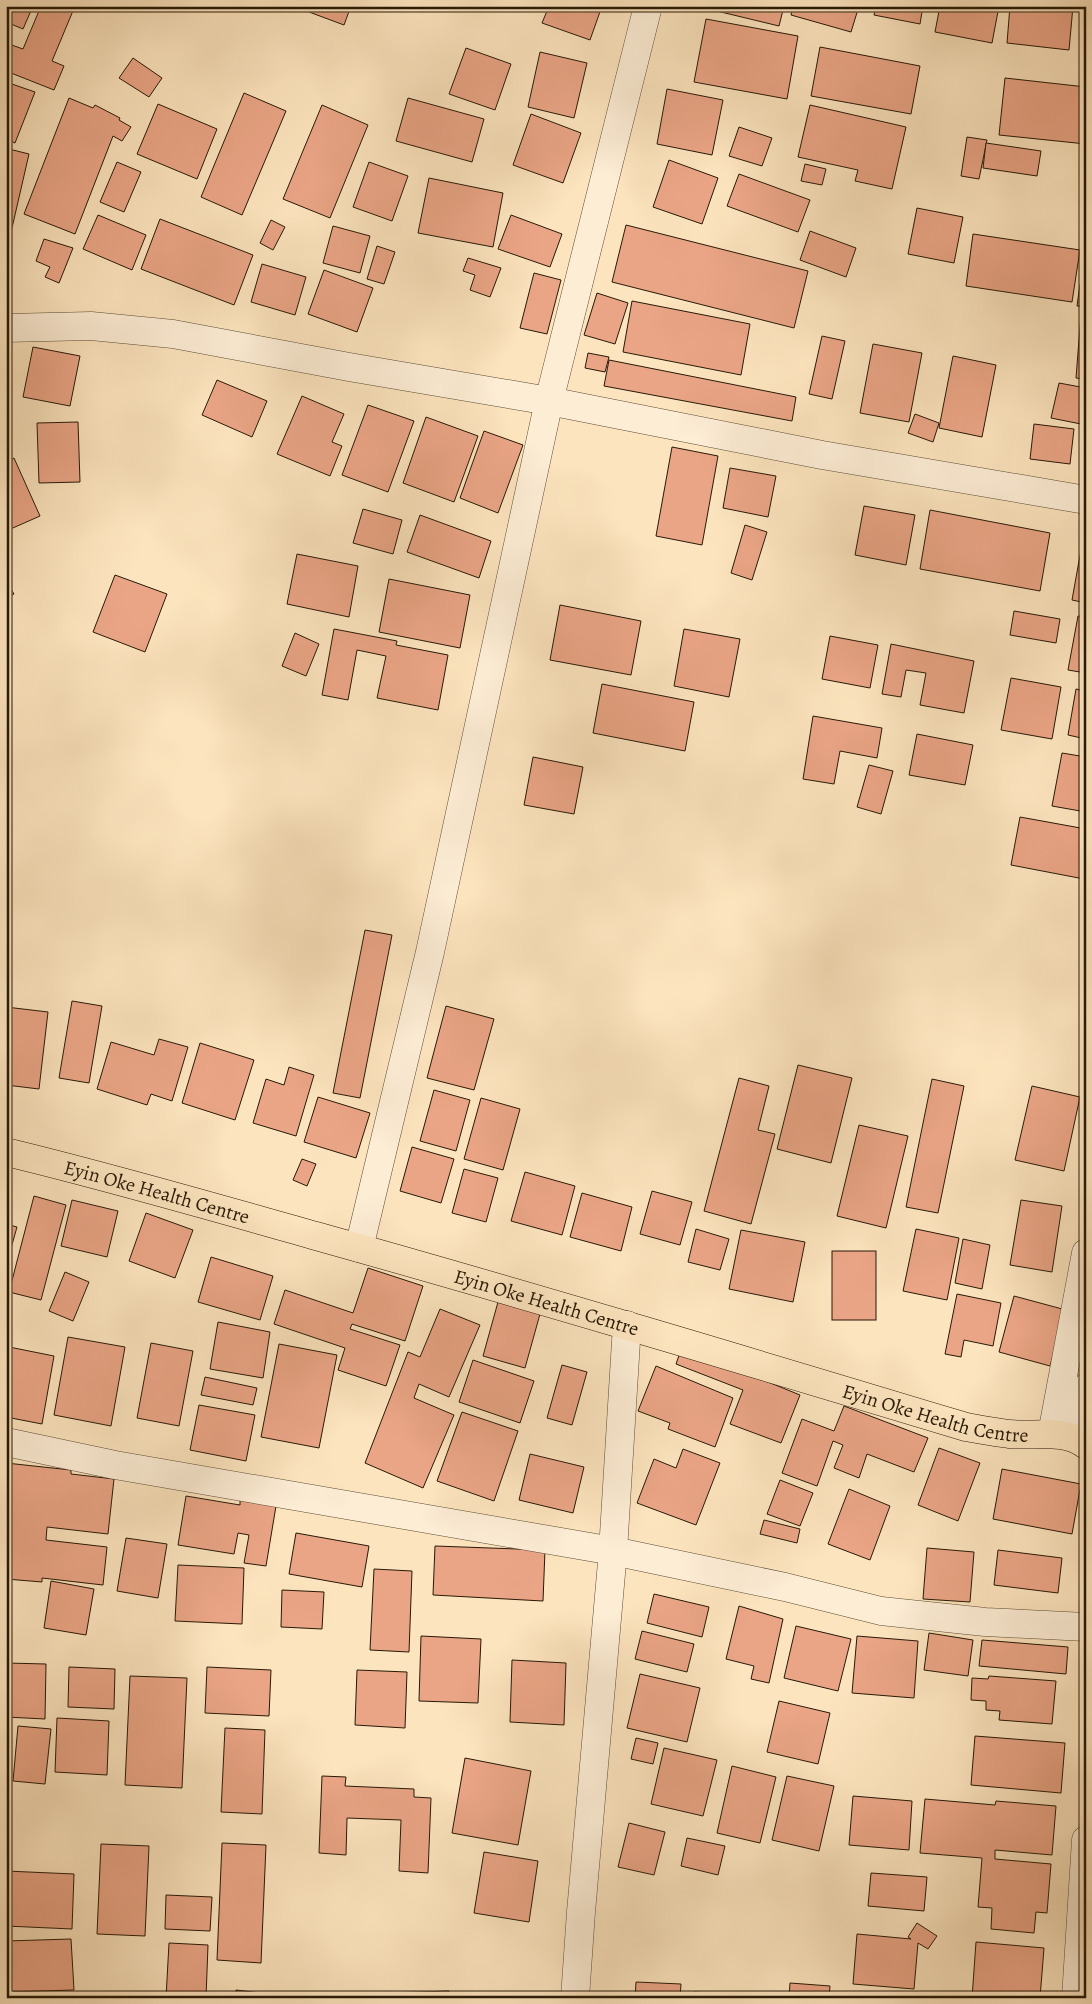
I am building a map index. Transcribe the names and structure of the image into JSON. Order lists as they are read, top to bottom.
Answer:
{
  "streets": {
    "main road": ["Eyin Oke Health Centre"]
  }
}
